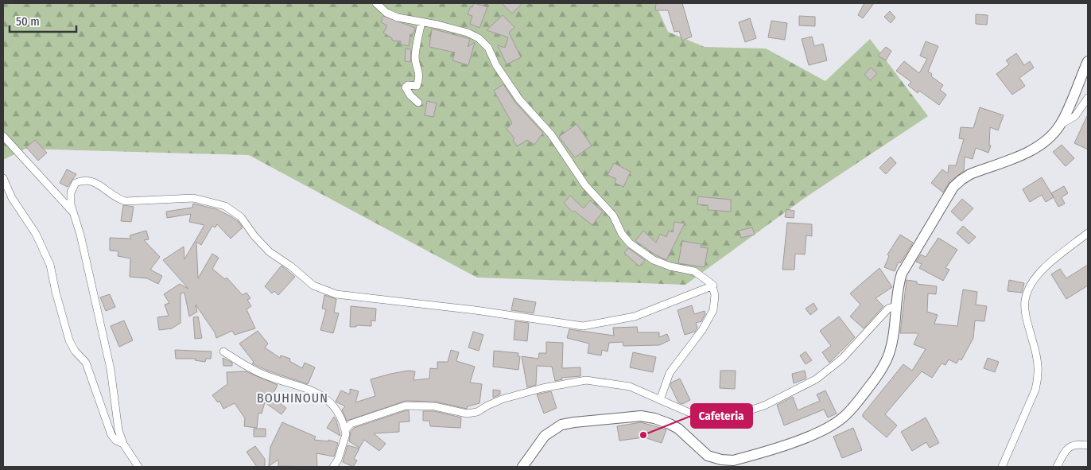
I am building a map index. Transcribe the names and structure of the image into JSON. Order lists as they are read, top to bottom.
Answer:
{
  "districts": ["BOUHINOUN"],
  "places": ["Cafeteria"],
  "scale_bar": "50 m"
}
